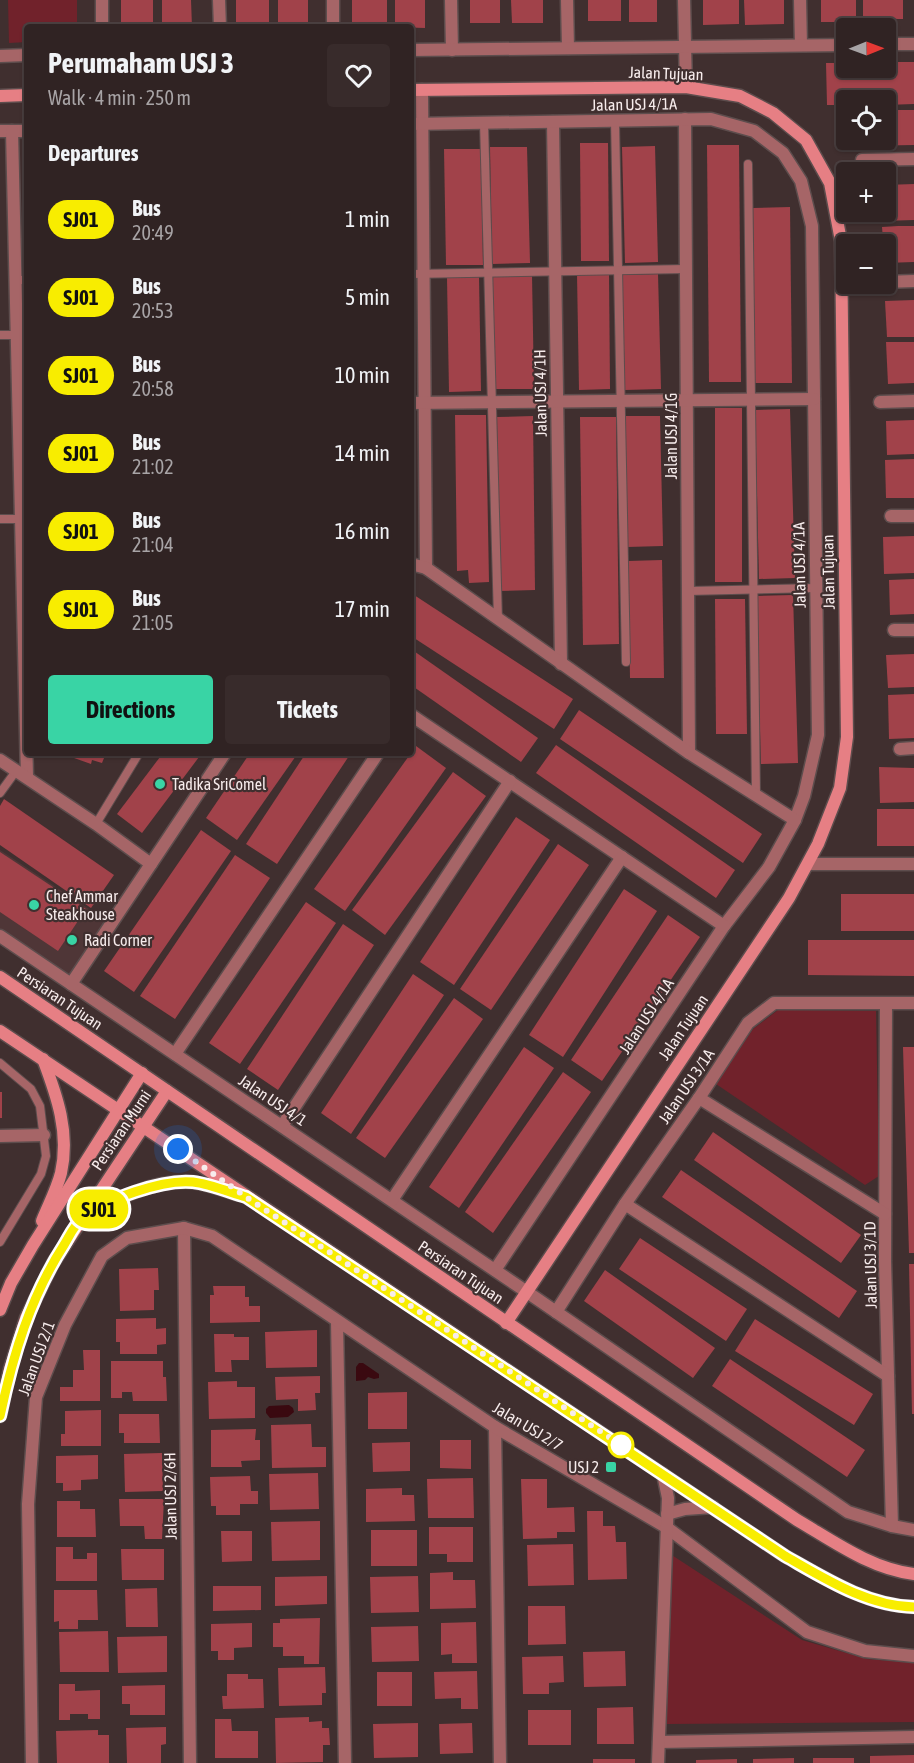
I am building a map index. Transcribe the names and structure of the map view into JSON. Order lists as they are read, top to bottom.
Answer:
{
  "streets": {
    "main road": ["Jalan Tujuan", "Persiaran Tujuan", "Persiaran Murni"],
    "street": [
      "Jalan USJ 4/1A",
      "Jalan USJ 4/1H",
      "Jalan USJ 4/1G",
      "Jalan USJ 3/1A",
      "Jalan USJ 4/1",
      "Jalan USJ 3/1D",
      "Jalan USJ 2/1",
      "Jalan USJ 2/7",
      "Jalan USJ 2/6H"
    ]
  },
  "crossings": [
    ["Jalan Tujuan", "Persiaran Tujuan"],
    ["Jalan Tujuan", "Jalan USJ 4/1"],
    ["Jalan USJ 4/1A", "Jalan USJ 4/1H"],
    ["Jalan USJ 4/1A", "Jalan USJ 4/1G"],
    ["Jalan USJ 4/1A", "Jalan USJ 4/1"],
    ["Persiaran Tujuan", "Persiaran Murni"],
    ["Jalan USJ 3/1A", "Jalan USJ 4/1"],
    ["Jalan USJ 3/1A", "Jalan USJ 3/1D"],
    ["Jalan USJ 4/1", "Jalan USJ 3/1D"],
    ["Jalan USJ 2/1", "Jalan USJ 2/7"],
    ["Jalan USJ 2/7", "Jalan USJ 2/6H"]
  ],
  "places": {
    "other": ["Tadika SriComel", "Chef Ammar Steakhouse", "Radi Corner"],
    "transit": ["USJ 2"]
  },
  "lines": ["bus line SJ01"],
  "north": "right",
  "page": {
    "on_map": "SJ01",
    "map_buttons": ["+", "−"],
    "heading": [
      ["Perumaham USJ 3", "Walk · 4 min · 250 m"],
      "Departures"
    ],
    "list": [
      {
        "mark": "SJ01",
        "name": "Bus",
        "note": "20:49",
        "value": "1 min"
      },
      {
        "mark": "SJ01",
        "name": "Bus",
        "note": "20:53",
        "value": "5 min"
      },
      {
        "mark": "SJ01",
        "name": "Bus",
        "note": "20:58",
        "value": "10 min"
      },
      {
        "mark": "SJ01",
        "name": "Bus",
        "note": "21:02",
        "value": "14 min"
      },
      {
        "mark": "SJ01",
        "name": "Bus",
        "note": "21:04",
        "value": "16 min"
      },
      {
        "mark": "SJ01",
        "name": "Bus",
        "note": "21:05",
        "value": "17 min"
      }
    ],
    "buttons": ["Directions", "Tickets"]
  }
}
